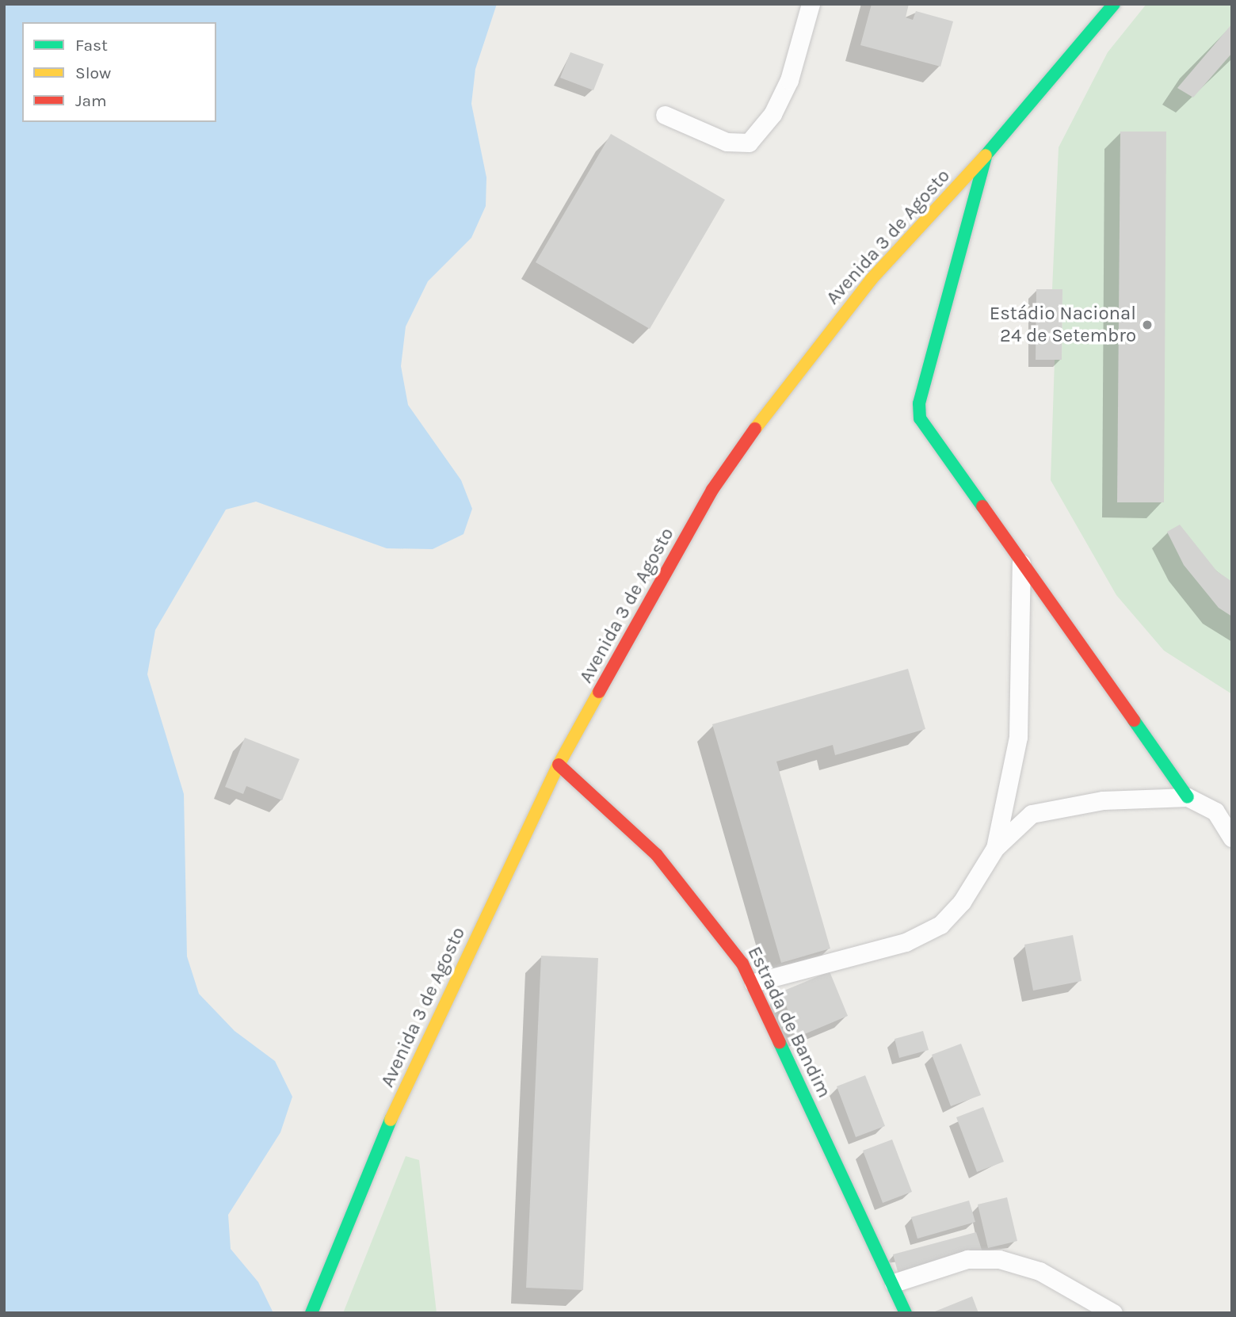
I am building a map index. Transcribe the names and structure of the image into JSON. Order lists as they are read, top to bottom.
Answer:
{
  "streets": {
    "street": ["Avenida 3 de Agosto", "Estrada de Bandim"]
  },
  "crossings": [
    ["Avenida 3 de Agosto", "Estrada de Bandim"]
  ],
  "places": ["Estádio Nacional 24 de Setembro"],
  "legend": ["Fast", "Slow", "Jam"]
}
